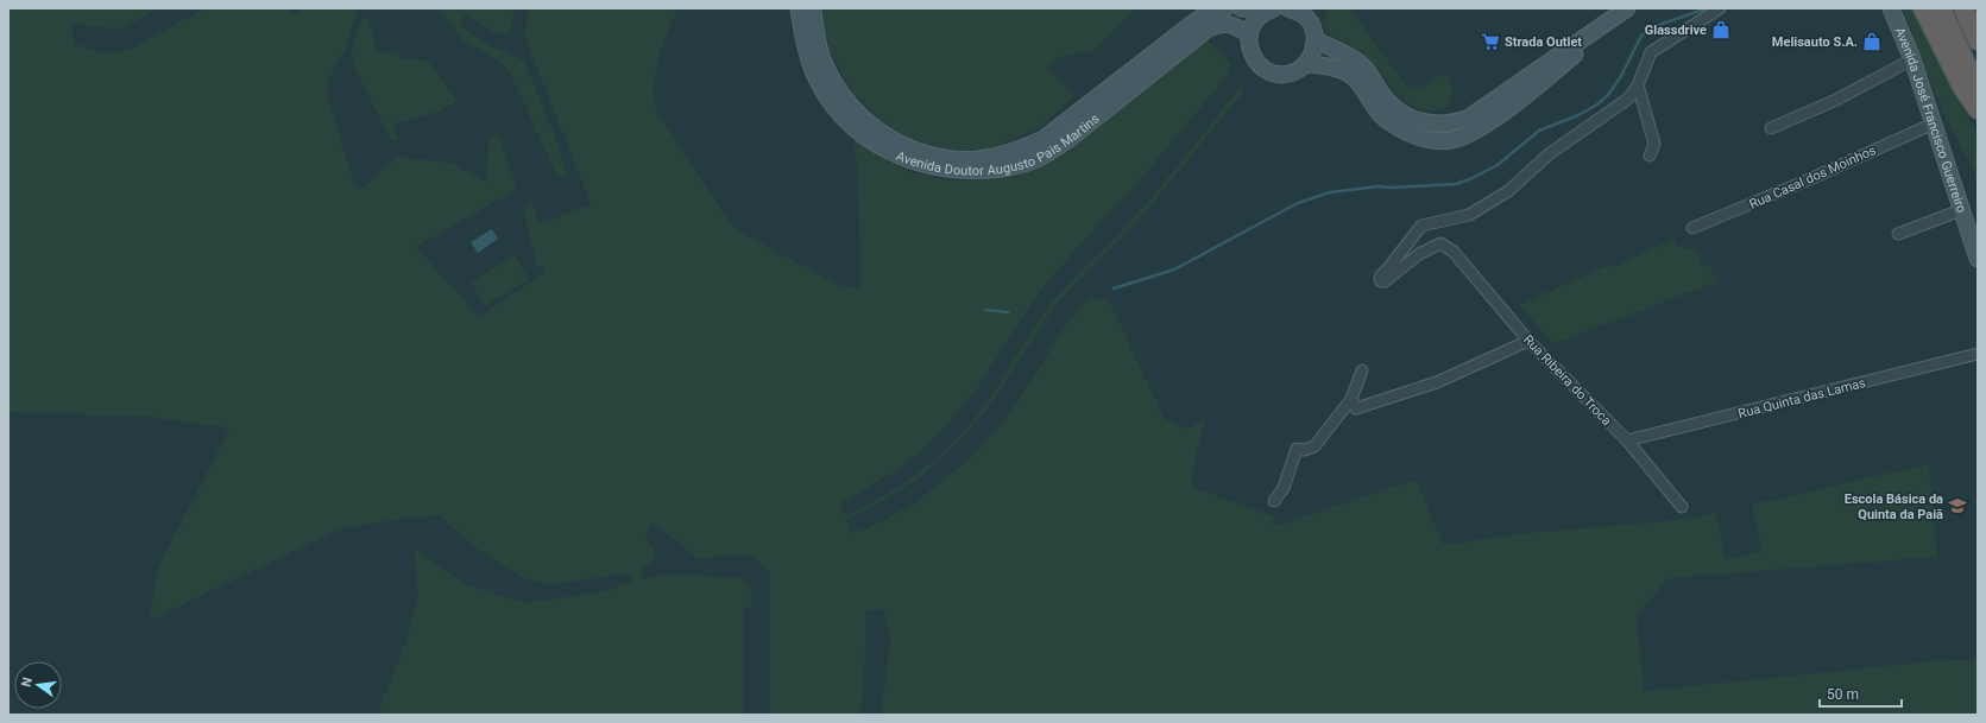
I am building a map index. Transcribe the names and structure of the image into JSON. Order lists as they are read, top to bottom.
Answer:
{
  "streets": {
    "main road": ["Avenida José Francisco Guerreiro", "Avenida Doutor Augusto Pais Martins"],
    "street": ["Rua Casal dos Moinhos", "Rua Ribeira do Troca", "Rua Quinta das Lamas"]
  },
  "crossings": [
    ["Avenida José Francisco Guerreiro", "Rua Casal dos Moinhos"],
    ["Rua Ribeira do Troca", "Rua Quinta das Lamas"]
  ],
  "places": {
    "shop": ["Glassdrive", "Melisauto S.A."],
    "supermarket": ["Strada Outlet"],
    "school or university": ["Escola Básica da Quinta da Paiã"]
  },
  "scale_bar": "50 m",
  "north": "left"
}
